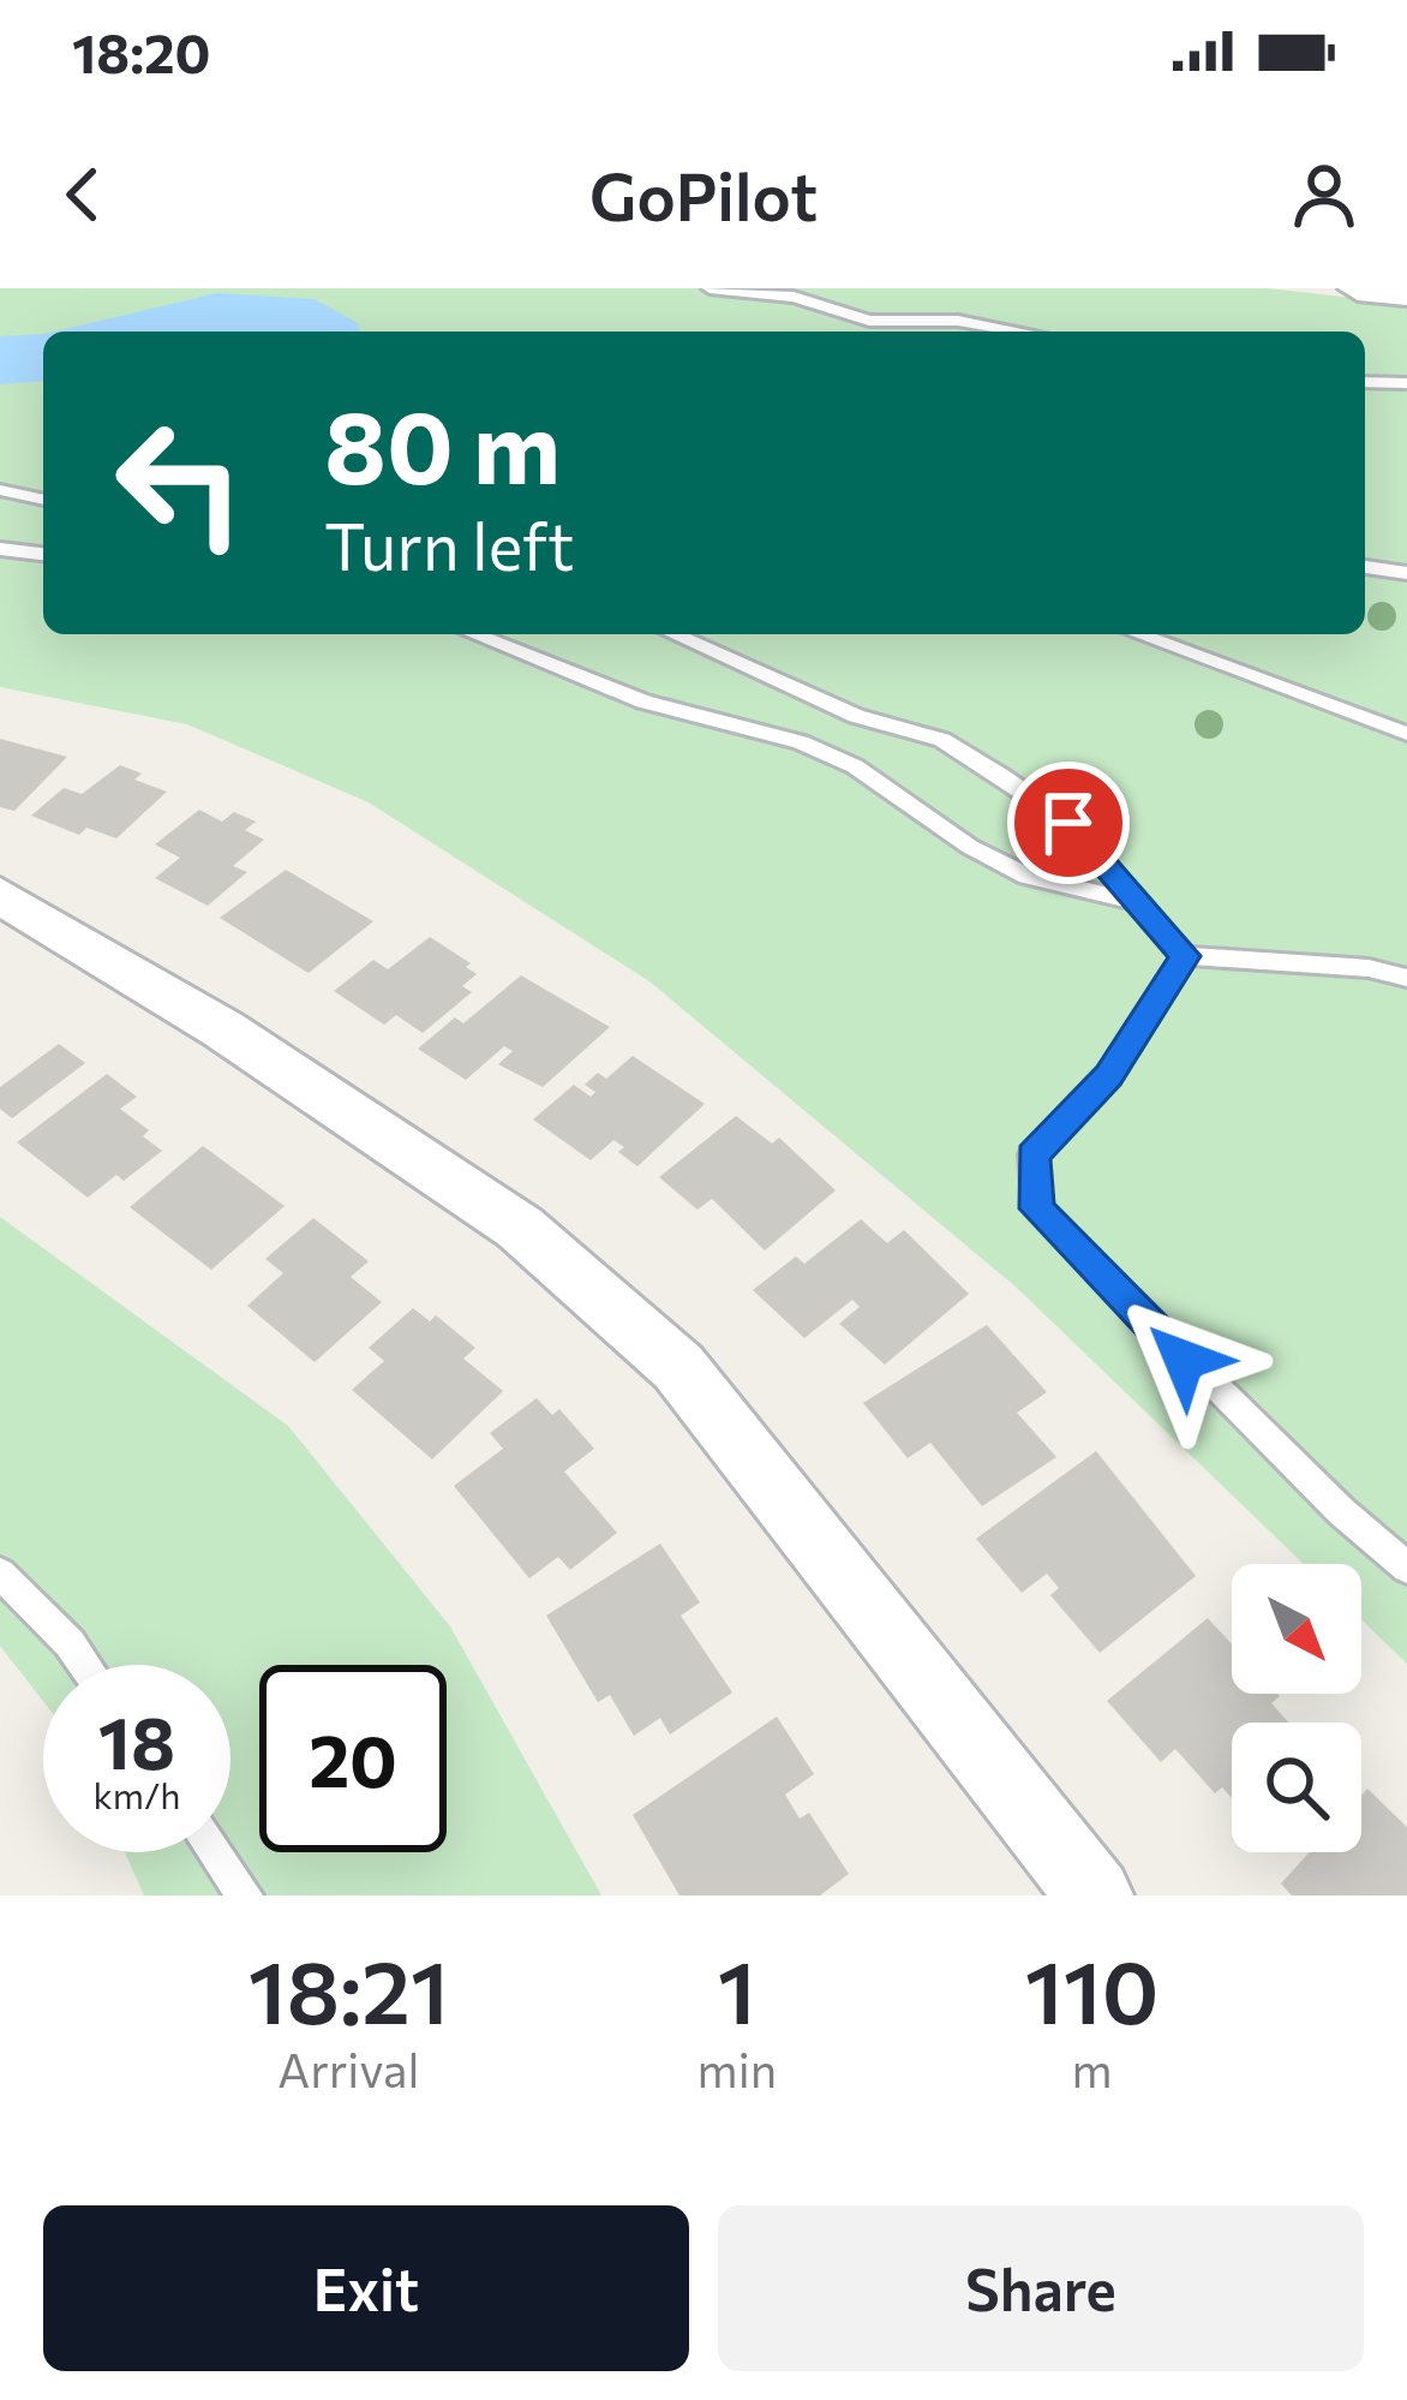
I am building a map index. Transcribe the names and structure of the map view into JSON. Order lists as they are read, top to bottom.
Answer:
{
  "north": "bottom right",
  "page": {
    "status": "18:20",
    "header": "GoPilot",
    "turn": ["80 m", "Turn left"],
    "speed": "18 km/h",
    "limit": "20",
    "eta": [
      "18:21",
      "Arrival",
      "1",
      "min",
      "110",
      "m"
    ],
    "buttons": ["Exit", "Share"]
  }
}
